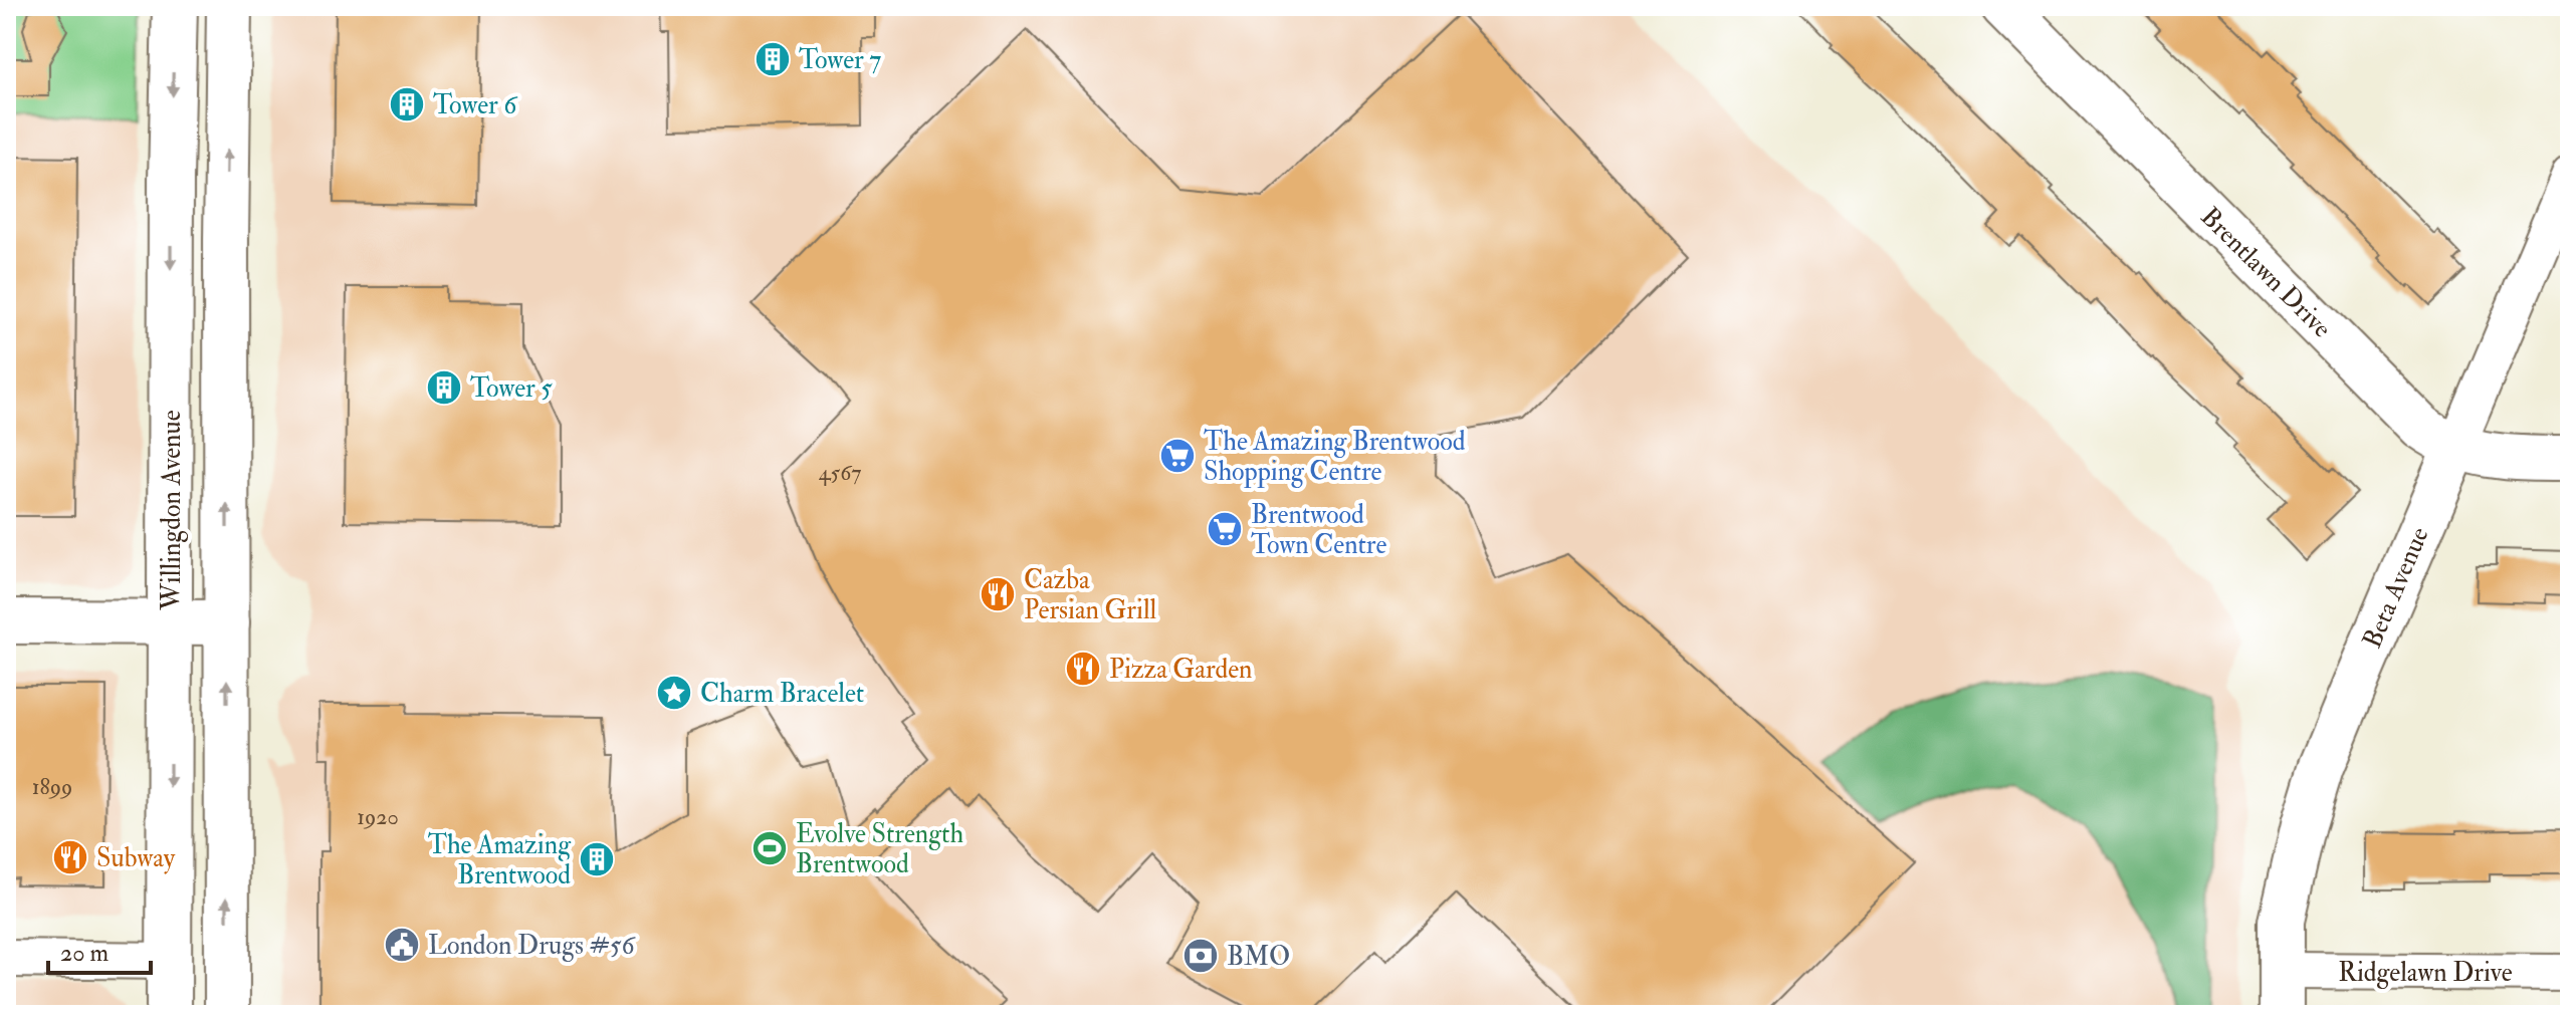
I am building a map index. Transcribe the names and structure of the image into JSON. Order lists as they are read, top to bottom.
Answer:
{
  "streets": {
    "main road": ["Brentlawn Drive", "Willingdon Avenue", "Beta Avenue"],
    "street": ["Ridgelawn Drive"]
  },
  "crossings": [
    ["Brentlawn Drive", "Beta Avenue"],
    ["Beta Avenue", "Ridgelawn Drive"]
  ],
  "places": {
    "building": [
      "Tower 7",
      "Tower 6",
      "Tower 5",
      "The Amazing Brentwood"
    ],
    "supermarket": ["The Amazing Brentwood Shopping Centre", "Brentwood Town Centre"],
    "restaurant": ["Cazba Persian Grill", "Pizza Garden", "Subway"],
    "place": ["Charm Bracelet"],
    "sports": ["Evolve Strength Brentwood"],
    "public building": ["London Drugs #56"],
    "bank": ["BMO"]
  },
  "house_numbers": ["4567", "1899", "1920"],
  "scale_bar": "20 m"
}
